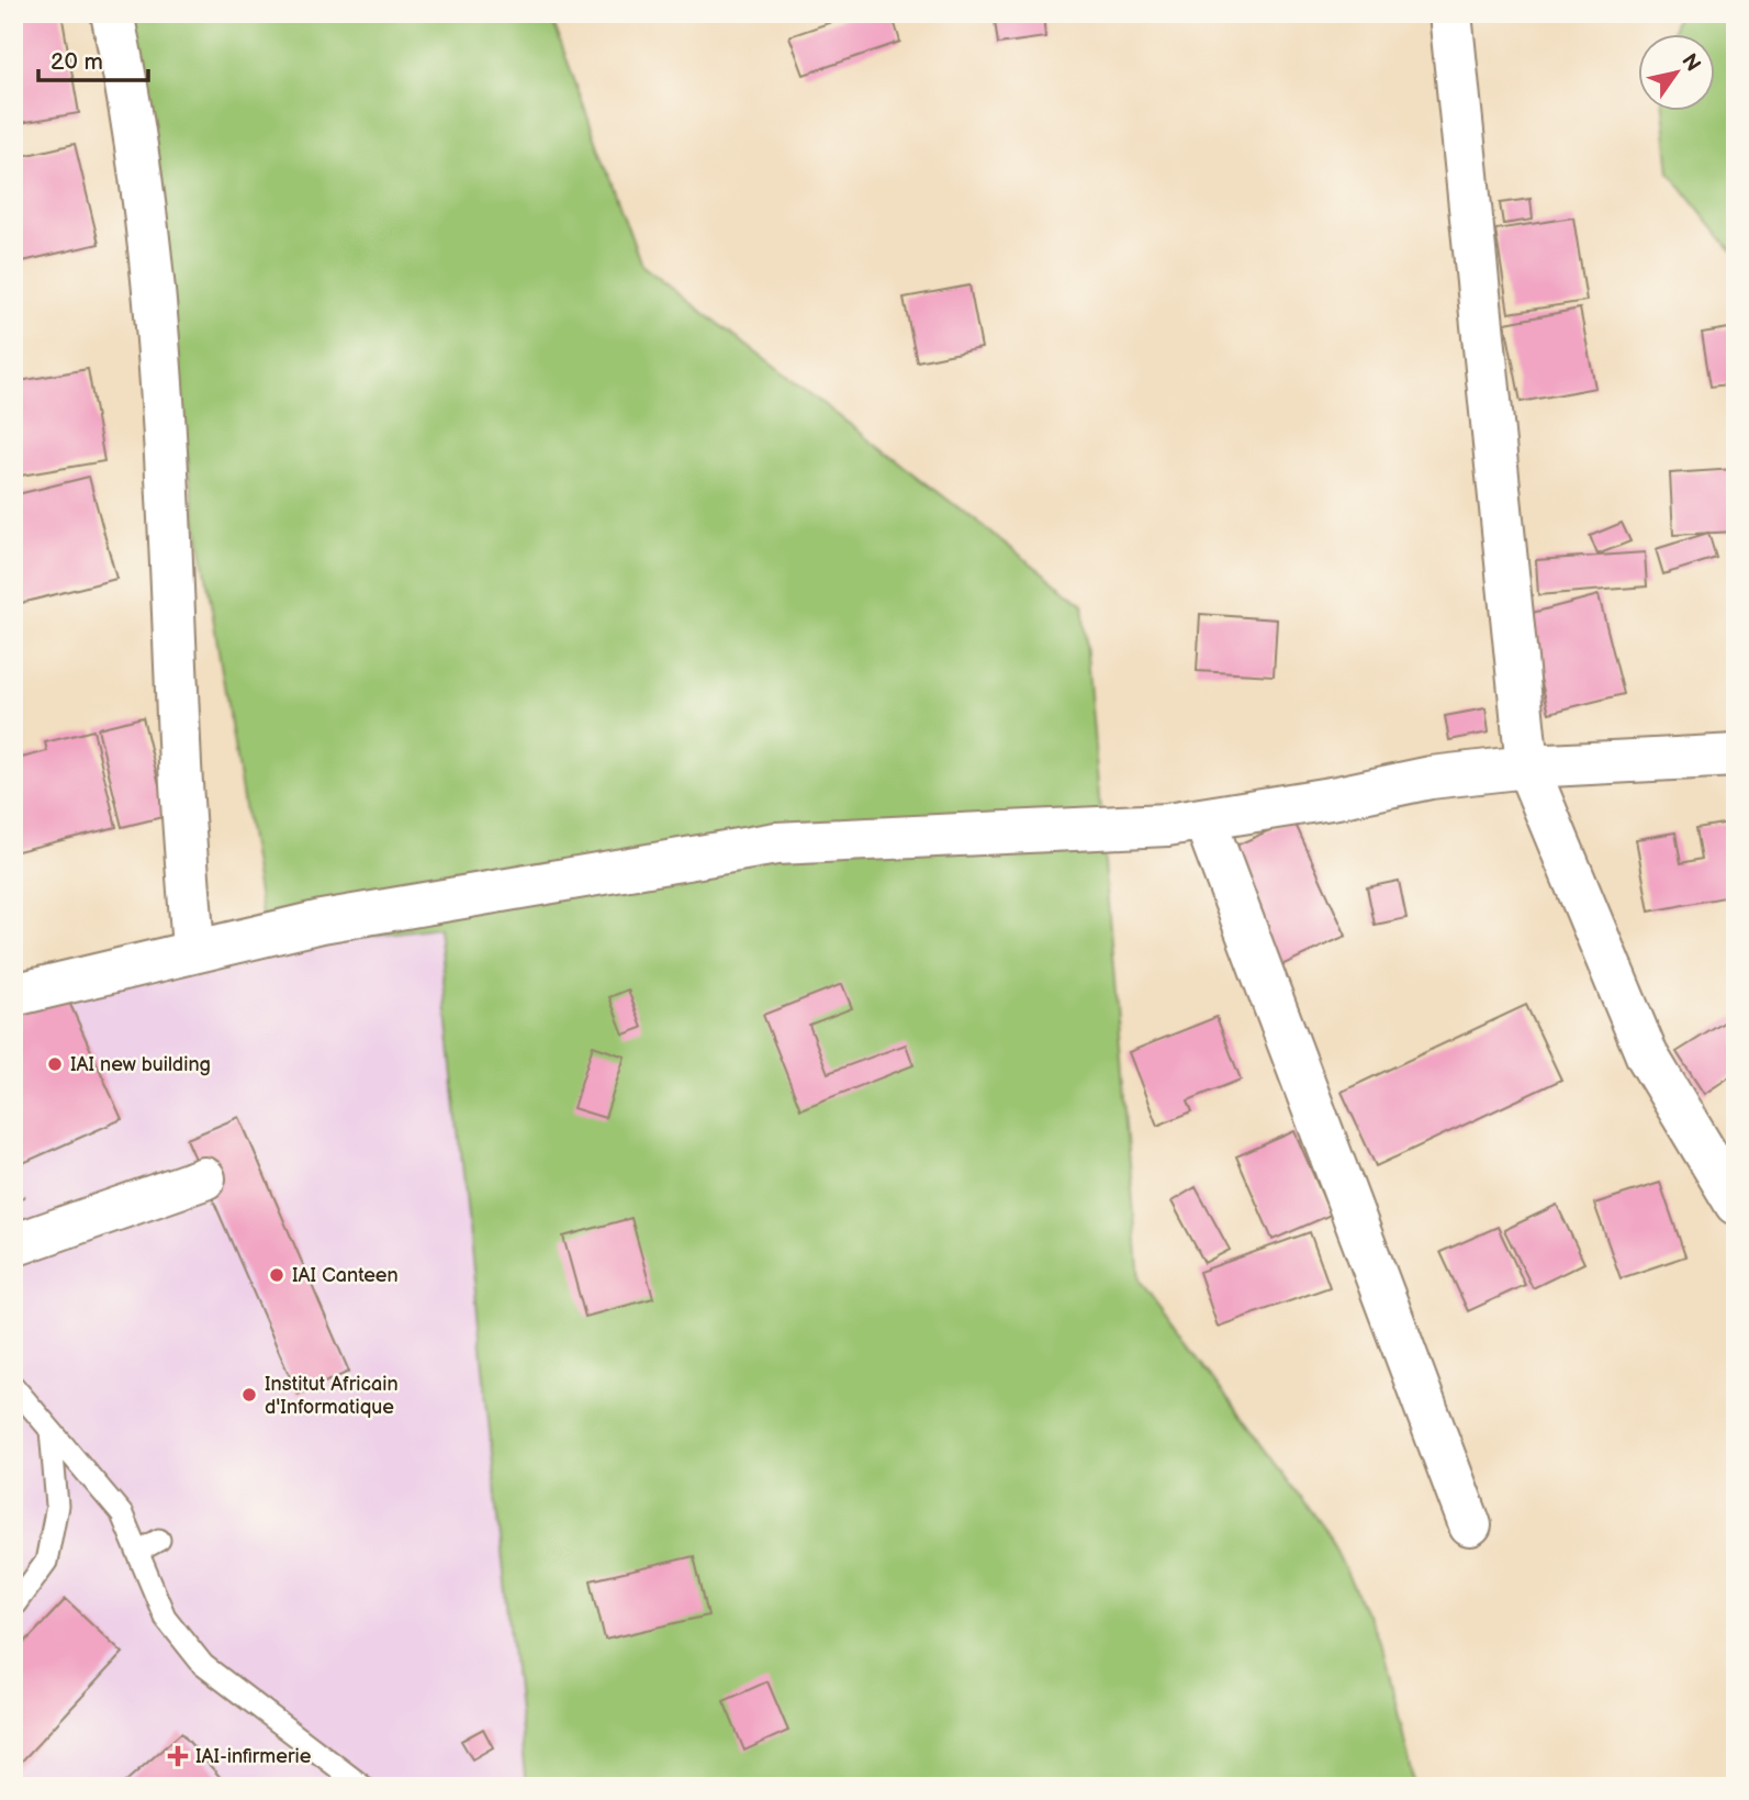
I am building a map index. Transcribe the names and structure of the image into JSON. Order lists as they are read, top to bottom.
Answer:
{
  "places": {
    "other": ["IAI new building", "IAI Canteen", "Institut Africain d'Informatique"],
    "health": ["IAI-infirmerie"]
  },
  "scale_bar": "20 m",
  "north": "top right"
}
